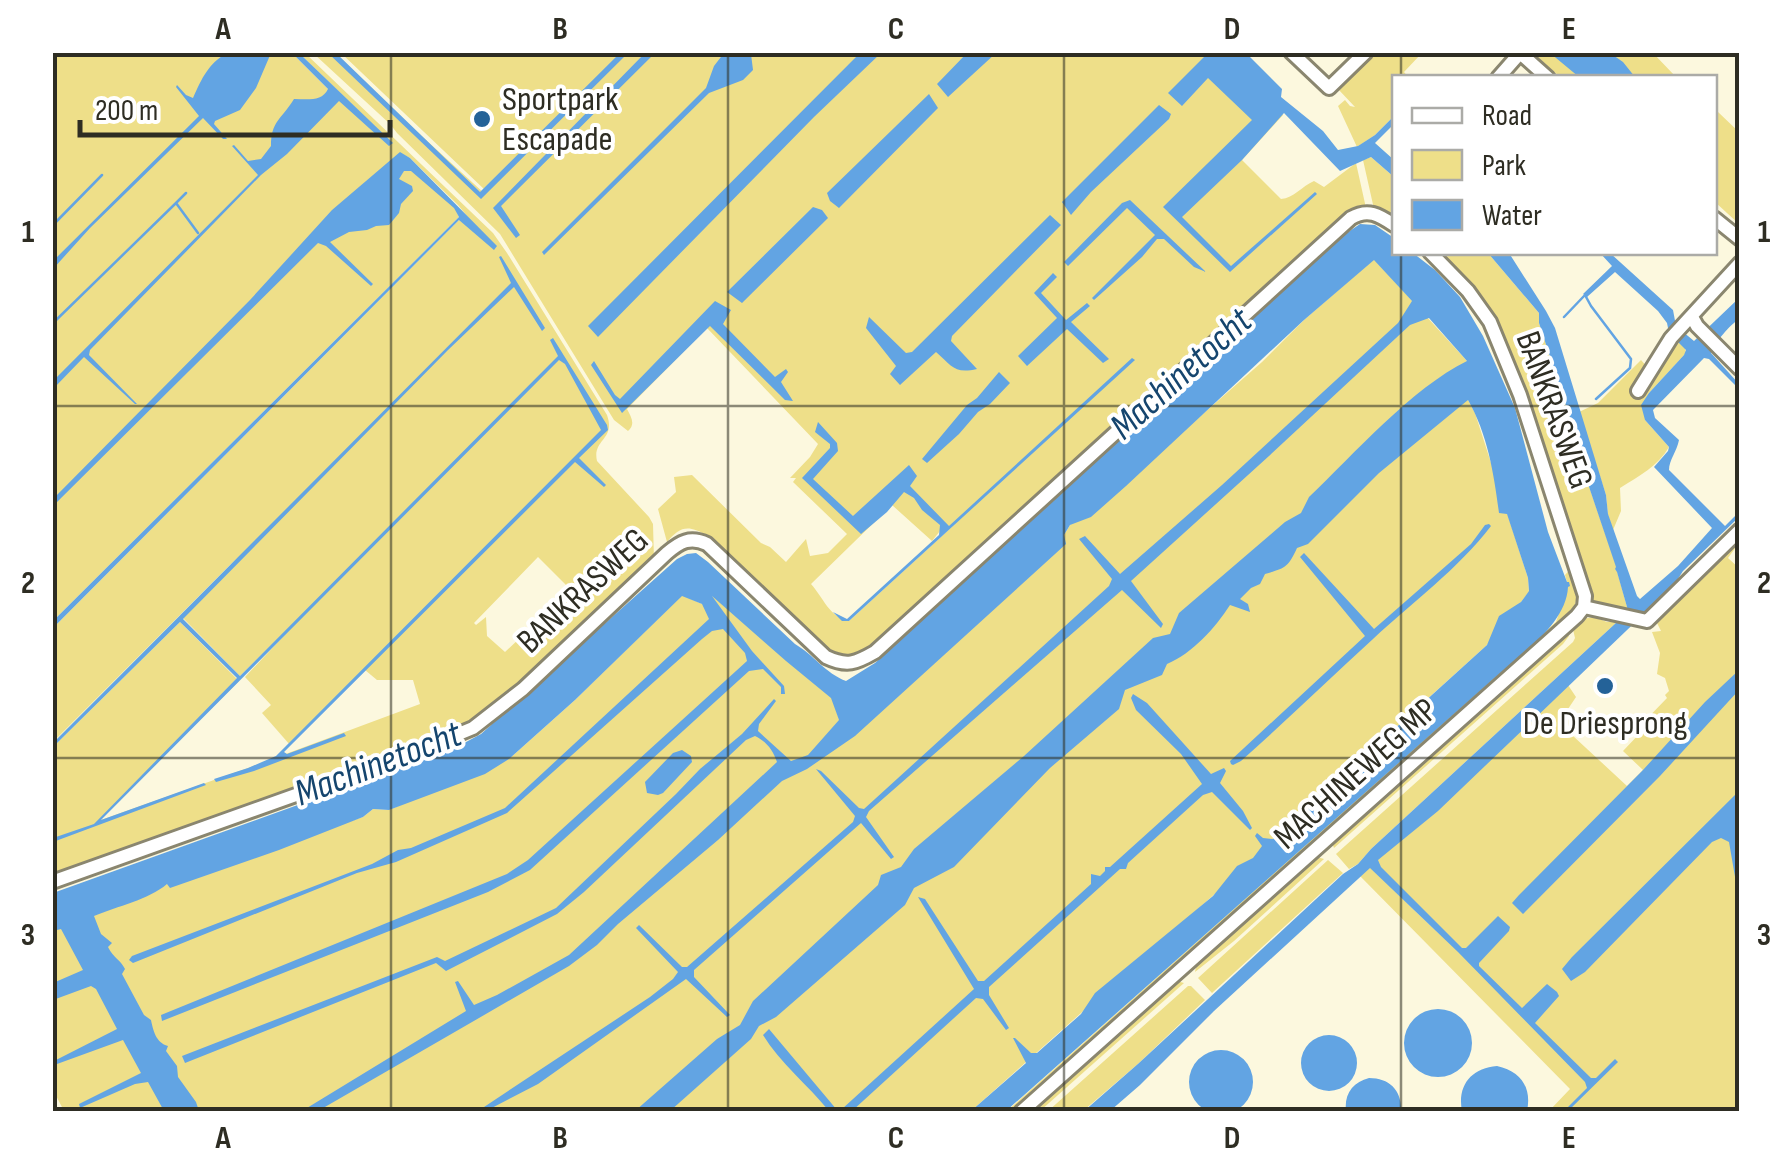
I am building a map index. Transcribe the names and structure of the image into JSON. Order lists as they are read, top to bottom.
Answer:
{
  "streets": {
    "street": ["BANKRASWEG", "MACHINEWEG MP"]
  },
  "crossings": [
    ["BANKRASWEG", "MACHINEWEG MP"]
  ],
  "water": ["Machinetocht"],
  "places": ["Sportpark Escapade", "De Driesprong"],
  "legend": ["Road", "Park", "Water"],
  "scale_bar": "200 m",
  "grid": {
    "columns": [
      "A",
      "B",
      "C",
      "D",
      "E"
    ],
    "rows": ["1", "2", "3"]
  }
}
